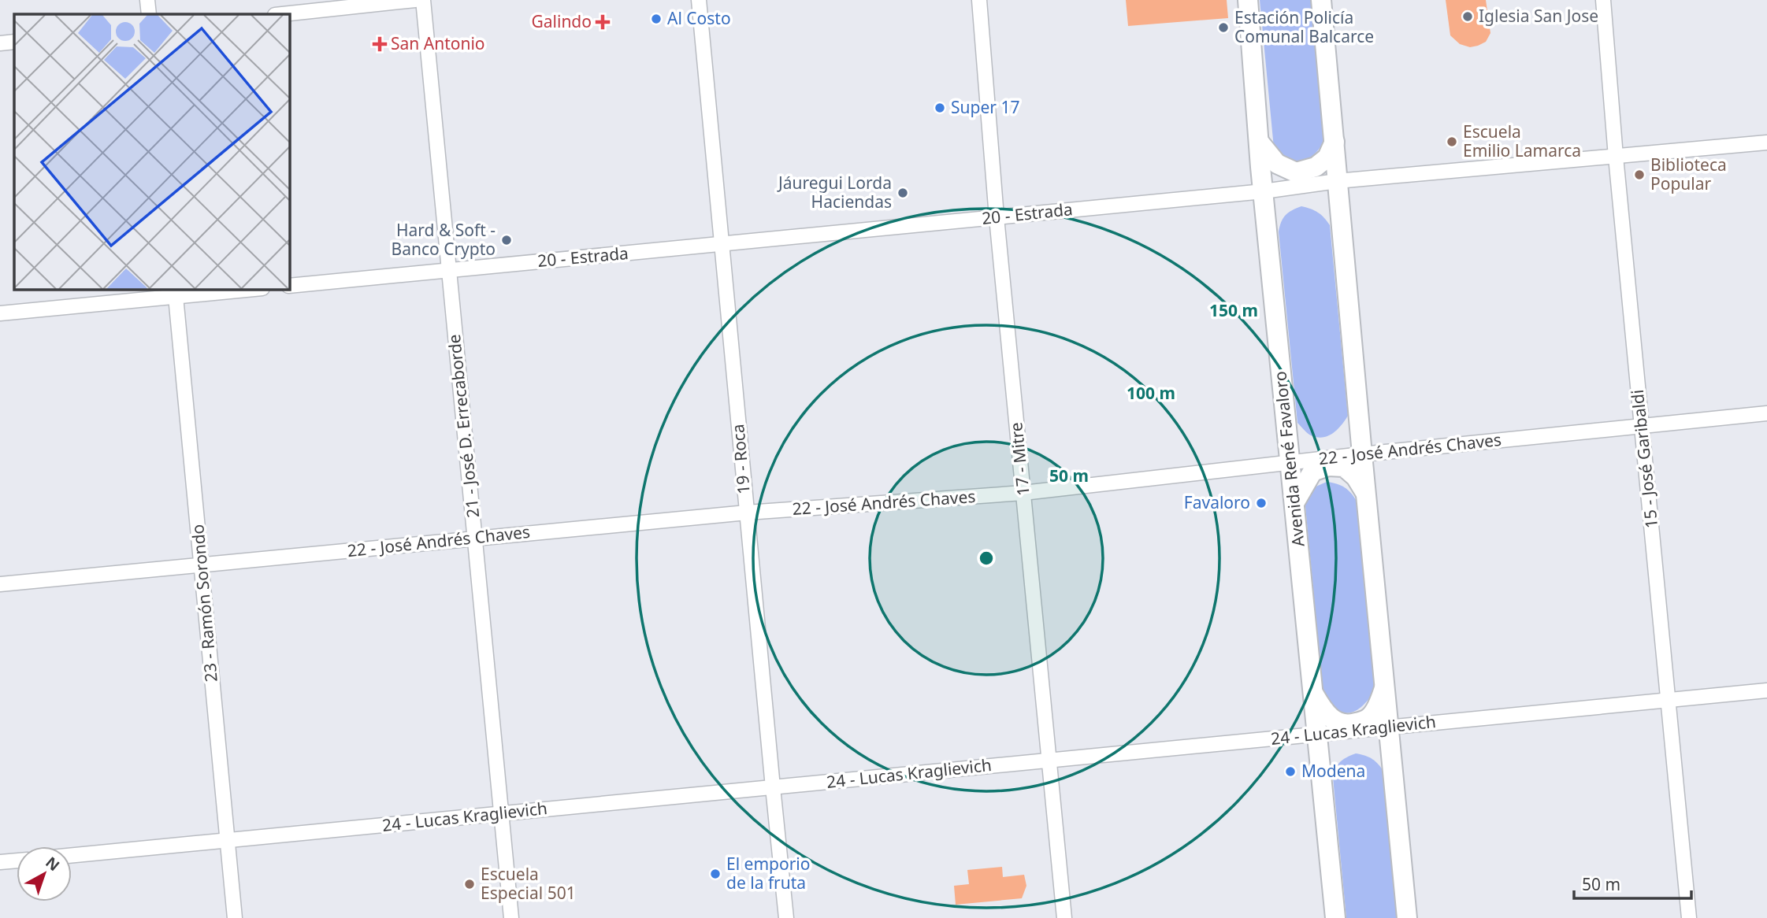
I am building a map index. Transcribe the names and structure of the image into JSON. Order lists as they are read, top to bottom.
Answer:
{
  "streets": {
    "main road": ["Avenida René Favaloro"],
    "street": [
      "20 - Estrada",
      "21 - José D. Errecaborde",
      "22 - José Andrés Chaves",
      "19 - Roca",
      "17 - Mitre",
      "15 - José Garibaldi",
      "23 - Ramón Sorondo",
      "24 - Lucas Kraglievich"
    ]
  },
  "crossings": [
    ["20 - Estrada", "21 - José D. Errecaborde"],
    ["20 - Estrada", "19 - Roca"],
    ["20 - Estrada", "17 - Mitre"],
    ["20 - Estrada", "Avenida René Favaloro"],
    ["20 - Estrada", "15 - José Garibaldi"],
    ["21 - José D. Errecaborde", "22 - José Andrés Chaves"],
    ["21 - José D. Errecaborde", "24 - Lucas Kraglievich"],
    ["22 - José Andrés Chaves", "19 - Roca"],
    ["22 - José Andrés Chaves", "17 - Mitre"],
    ["22 - José Andrés Chaves", "Avenida René Favaloro"],
    ["22 - José Andrés Chaves", "15 - José Garibaldi"],
    ["22 - José Andrés Chaves", "23 - Ramón Sorondo"],
    ["19 - Roca", "24 - Lucas Kraglievich"],
    ["17 - Mitre", "24 - Lucas Kraglievich"],
    ["Avenida René Favaloro", "24 - Lucas Kraglievich"],
    ["15 - José Garibaldi", "24 - Lucas Kraglievich"],
    ["23 - Ramón Sorondo", "24 - Lucas Kraglievich"]
  ],
  "places": {
    "other": [
      "Iglesia San Jose",
      "Al Costo",
      "Estación Policía Comunal Balcarce",
      "Super 17",
      "Escuela Emilio Lamarca",
      "Biblioteca Popular",
      "Jáuregui Lorda Haciendas",
      "Hard & Soft - Banco Crypto",
      "Favaloro",
      "Modena",
      "El emporio de la fruta",
      "Escuela Especial 501"
    ],
    "health": ["Galindo", "San Antonio"]
  },
  "scale_bar": "50 m",
  "north": "top right",
  "rings": ["150 m", "100 m", "50 m"]
}
